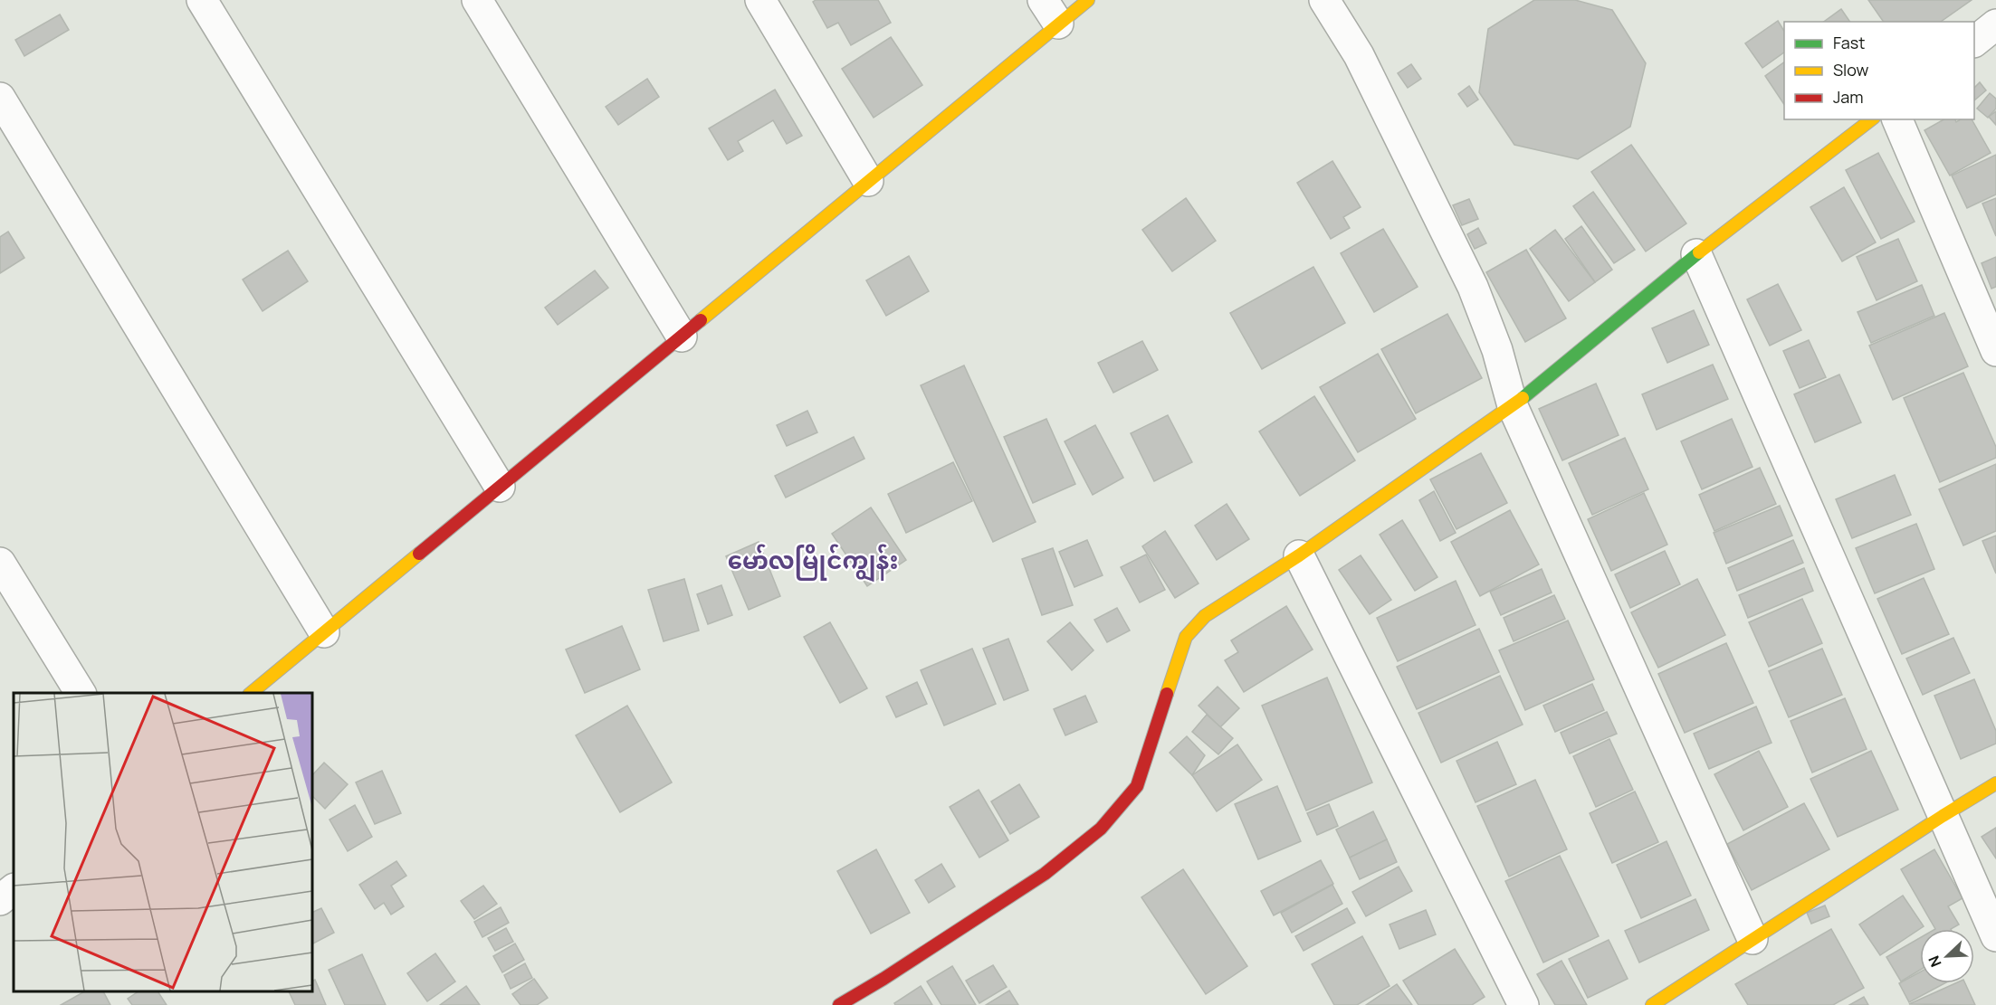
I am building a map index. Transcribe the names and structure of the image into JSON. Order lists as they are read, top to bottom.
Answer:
{
  "districts": ["မော်လမြိုင်ကျွန်း"],
  "legend": ["Fast", "Slow", "Jam"],
  "north": "bottom left"
}
